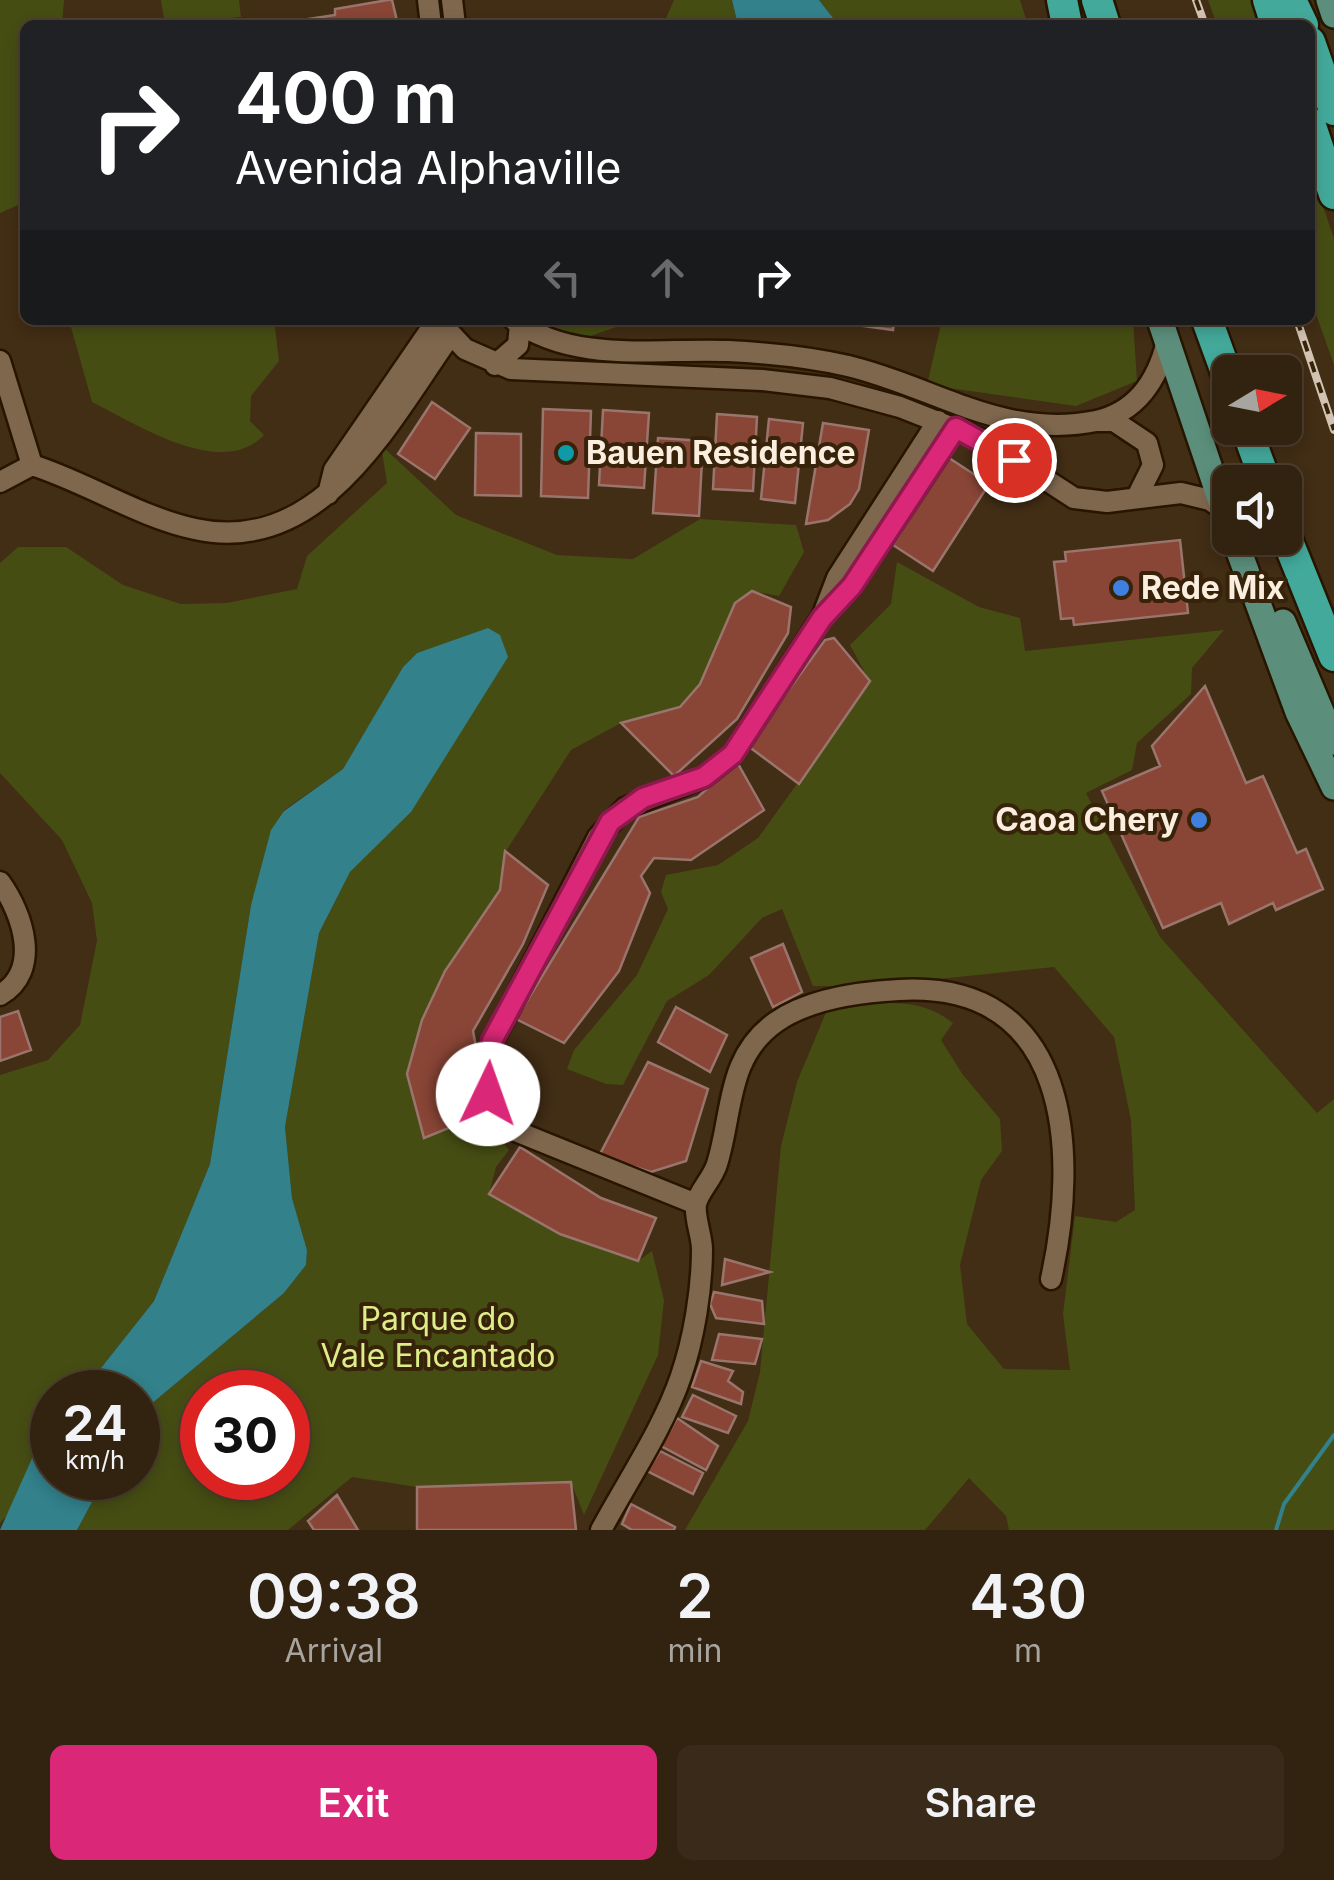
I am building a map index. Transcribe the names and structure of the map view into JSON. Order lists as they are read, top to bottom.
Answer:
{
  "parks": ["Parque do Vale Encantado"],
  "places": ["Bauen Residence", "Rede Mix", "Caoa Chery"],
  "north": "right",
  "page": {
    "turn": ["400 m", "Avenida Alphaville"],
    "speed": "24 km/h",
    "limit": "30",
    "eta": [
      "09:38",
      "Arrival",
      "2",
      "min",
      "430",
      "m"
    ],
    "buttons": ["Exit", "Share"]
  }
}
